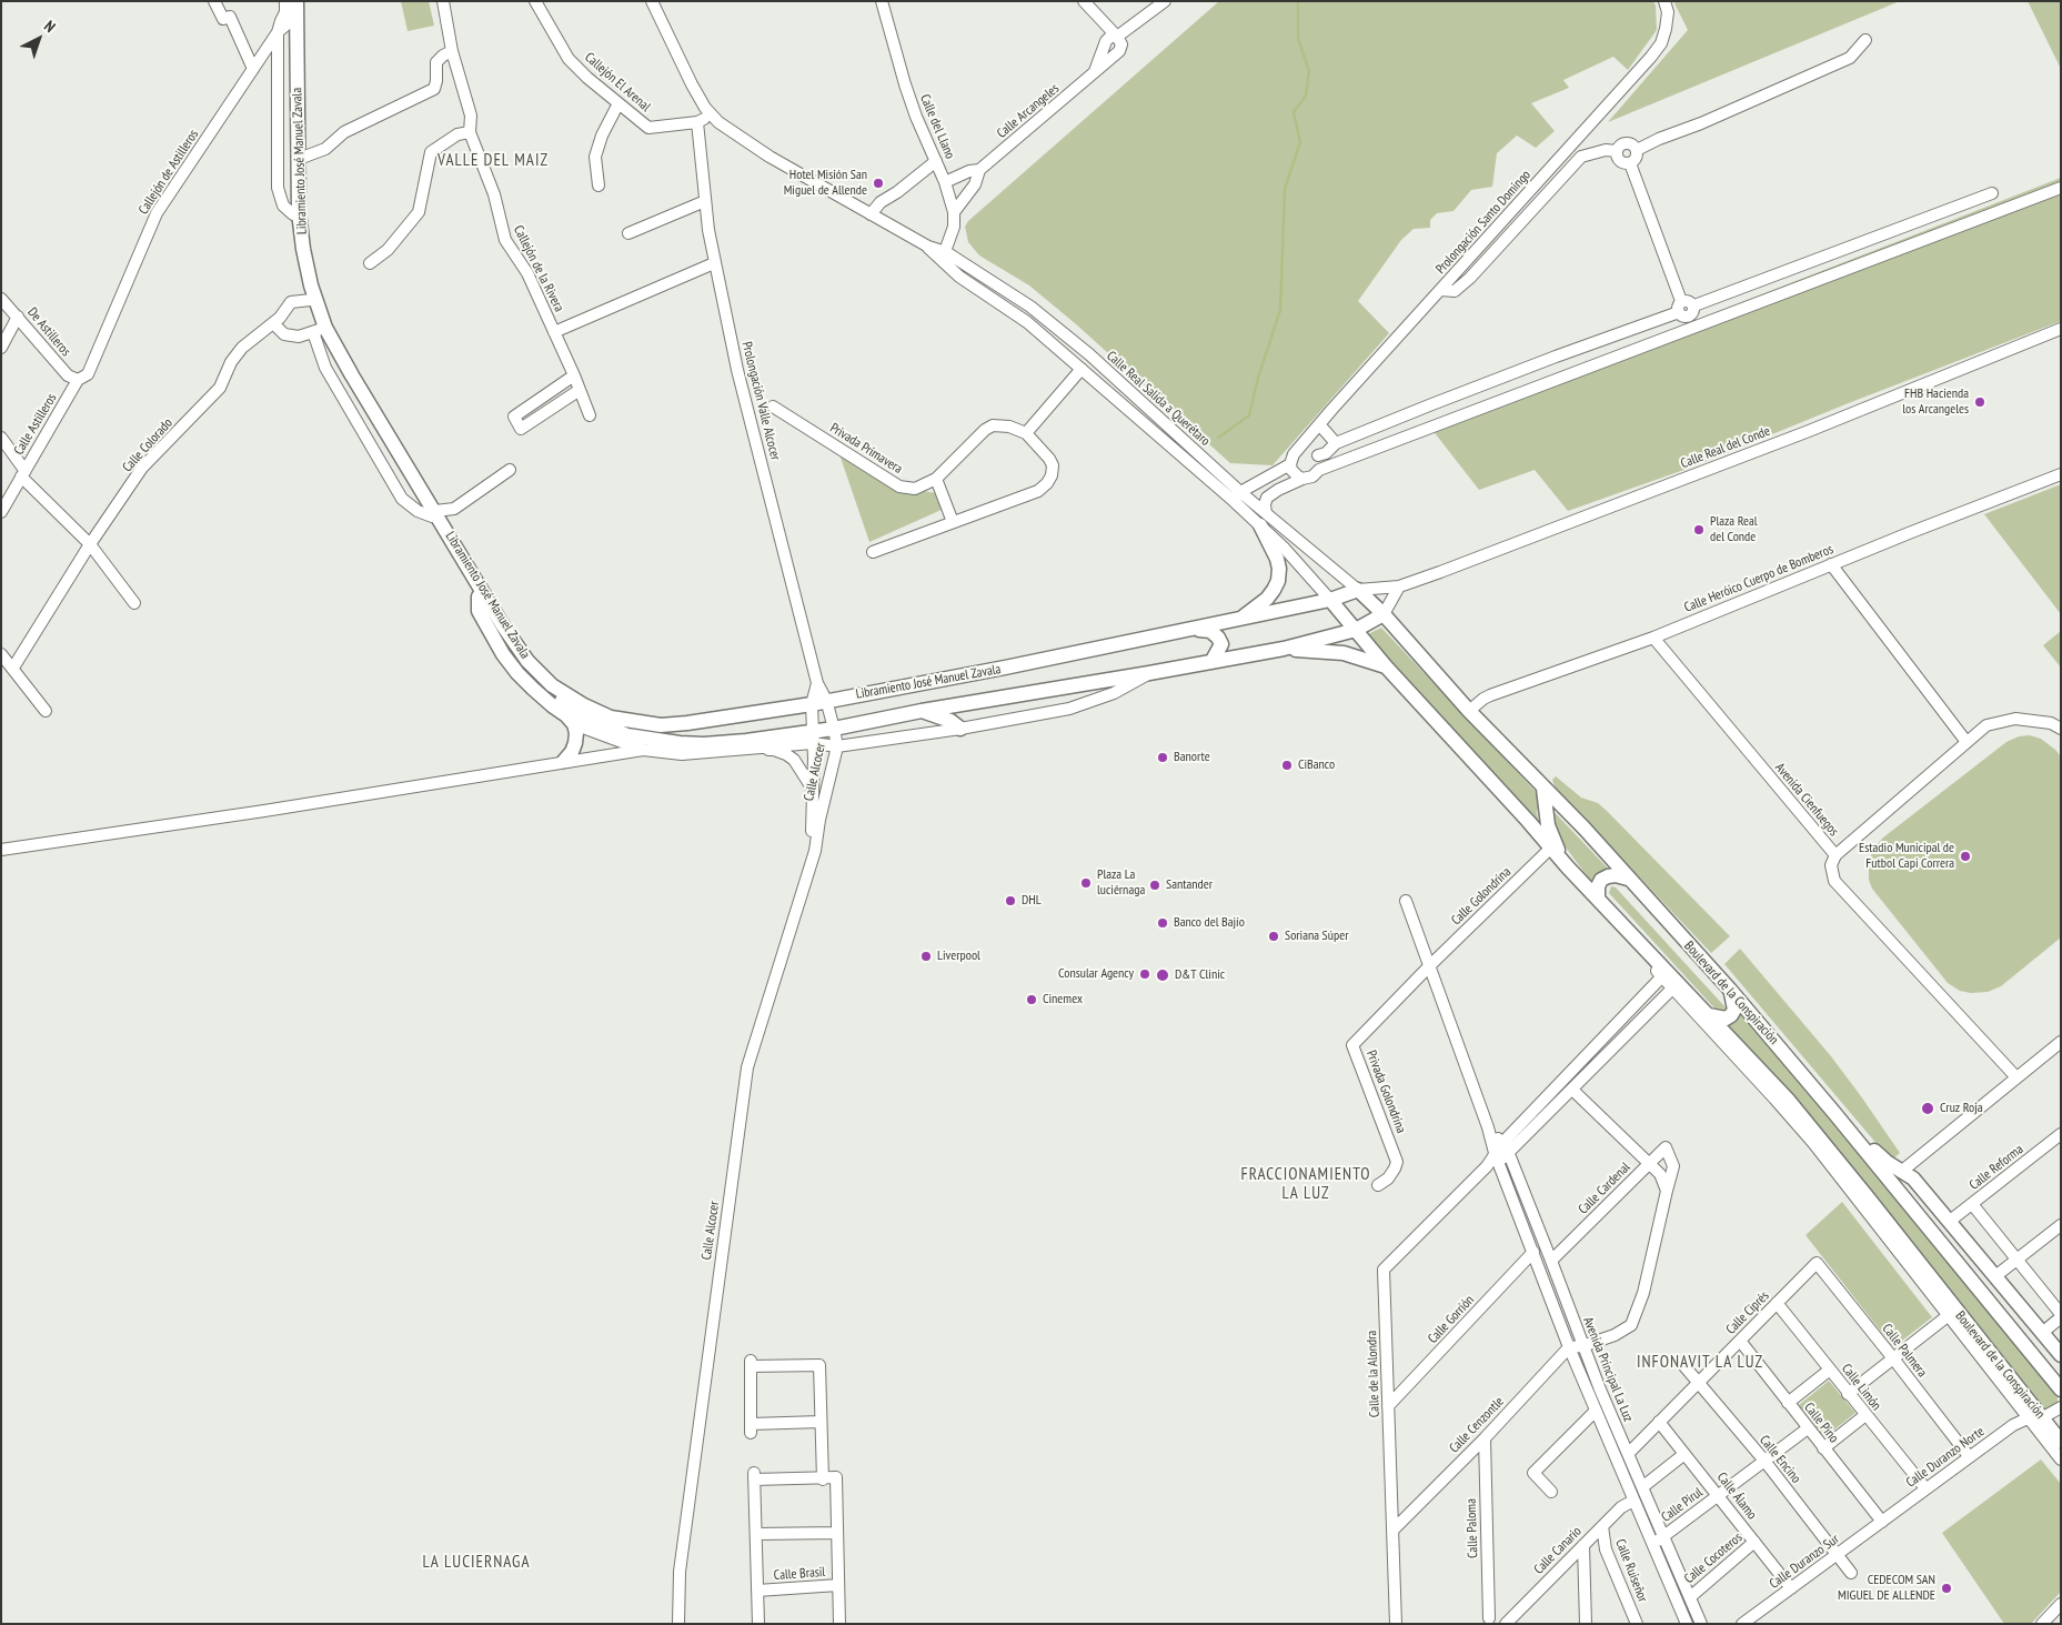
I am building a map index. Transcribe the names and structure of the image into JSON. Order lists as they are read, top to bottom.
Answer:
{
  "streets": {
    "main road": ["Libramiento José Manuel Zavala", "Boulevard de la Conspiración"],
    "street": [
      "Callejón El Arenal",
      "Calle Arcangeles",
      "Calle del Llano",
      "Callejón de Astilleros",
      "Prolongación Santo Domingo",
      "Callejón de la Rivera",
      "De Astilleros",
      "Calle Real Salida a Querétaro",
      "Prolongación Valle Alcocer",
      "Calle Astilleros",
      "Calle Colorado",
      "Calle Real del Conde",
      "Privada Primavera",
      "Calle Heróico Cuerpo de Bomberos",
      "Calle Alcocer",
      "Avenida Cienfuegos",
      "Calle Golondrina",
      "Privada Golondrina",
      "Calle Reforma",
      "Calle Cardenal",
      "Calle Ciprés",
      "Calle Gorrión",
      "Calle Palmera",
      "Avenida Principal La Luz",
      "Calle de la Alondra",
      "Calle Limón",
      "Calle Pino",
      "Calle Cenzontle",
      "Calle Duranzo Norte",
      "Calle Encino",
      "Calle Álamo",
      "Calle Pirul",
      "Calle Paloma",
      "Calle Canario",
      "Calle Cocoteros",
      "Calle Duranzo Sur",
      "Calle Ruiseñor",
      "Calle Brasil"
    ]
  },
  "crossings": [
    ["Callejón El Arenal", "Calle Real Salida a Querétaro"],
    ["Callejón El Arenal", "Prolongación Valle Alcocer"],
    ["Calle Arcangeles", "Calle del Llano"],
    ["Calle del Llano", "Calle Real Salida a Querétaro"],
    ["Libramiento José Manuel Zavala", "Callejón de Astilleros"],
    ["Libramiento José Manuel Zavala", "Calle Real Salida a Querétaro"],
    ["Libramiento José Manuel Zavala", "Prolongación Valle Alcocer"],
    ["Libramiento José Manuel Zavala", "Calle Colorado"],
    ["Libramiento José Manuel Zavala", "Calle Real del Conde"],
    ["Libramiento José Manuel Zavala", "Calle Alcocer"],
    ["Libramiento José Manuel Zavala", "Boulevard de la Conspiración"],
    ["Callejón de Astilleros", "De Astilleros"],
    ["Callejón de Astilleros", "Calle Astilleros"],
    ["De Astilleros", "Calle Astilleros"],
    ["Calle Real Salida a Querétaro", "Calle Real del Conde"],
    ["Calle Real Salida a Querétaro", "Boulevard de la Conspiración"],
    ["Prolongación Valle Alcocer", "Calle Alcocer"],
    ["Calle Real del Conde", "Boulevard de la Conspiración"],
    ["Calle Heróico Cuerpo de Bomberos", "Avenida Cienfuegos"],
    ["Calle Heróico Cuerpo de Bomberos", "Boulevard de la Conspiración"],
    ["Calle Golondrina", "Boulevard de la Conspiración"],
    ["Calle Golondrina", "Privada Golondrina"],
    ["Calle Golondrina", "Avenida Principal La Luz"],
    ["Privada Golondrina", "Avenida Principal La Luz"],
    ["Calle Cardenal", "Avenida Principal La Luz"],
    ["Calle Cardenal", "Calle de la Alondra"],
    ["Calle Ciprés", "Calle Palmera"],
    ["Calle Ciprés", "Avenida Principal La Luz"],
    ["Calle Ciprés", "Calle Limón"],
    ["Calle Ciprés", "Calle Pino"],
    ["Calle Ciprés", "Calle Encino"],
    ["Calle Ciprés", "Calle Álamo"],
    ["Calle Gorrión", "Avenida Principal La Luz"],
    ["Calle Gorrión", "Calle de la Alondra"],
    ["Calle Palmera", "Calle Duranzo Norte"],
    ["Avenida Principal La Luz", "Calle de la Alondra"],
    ["Avenida Principal La Luz", "Calle Cenzontle"],
    ["Avenida Principal La Luz", "Calle Pirul"],
    ["Avenida Principal La Luz", "Calle Canario"],
    ["Avenida Principal La Luz", "Calle Cocoteros"],
    ["Calle de la Alondra", "Calle Cenzontle"],
    ["Calle Limón", "Calle Duranzo Norte"],
    ["Calle Pino", "Calle Duranzo Norte"],
    ["Calle Pino", "Calle Pirul"],
    ["Calle Pino", "Calle Duranzo Sur"],
    ["Calle Cenzontle", "Calle Paloma"],
    ["Calle Duranzo Norte", "Calle Duranzo Sur"],
    ["Calle Encino", "Calle Pirul"],
    ["Calle Encino", "Calle Duranzo Sur"],
    ["Calle Álamo", "Calle Pirul"],
    ["Calle Álamo", "Calle Cocoteros"],
    ["Calle Álamo", "Calle Duranzo Sur"],
    ["Calle Canario", "Calle Ruiseñor"]
  ],
  "districts": [
    "VALLE DEL MAIZ",
    "FRACCIONAMIENTO LA LUZ",
    "INFONAVIT LA LUZ",
    "LA LUCIERNAGA"
  ],
  "places": [
    "Hotel Misión San Miguel de Allende",
    "FHB Hacienda los Arcangeles",
    "Plaza Real del Conde",
    "Banorte",
    "CiBanco",
    "Estadio Municipal de Futbol Capi Correra",
    "Plaza La luciérnaga",
    "Santander",
    "DHL",
    "Banco del Bajío",
    "Soriana Súper",
    "Liverpool",
    "Consular Agency",
    "D&T Clinic",
    "Cinemex",
    "Cruz Roja",
    "CEDECOM SAN MIGUEL DE ALLENDE"
  ],
  "north": "top right"
}
